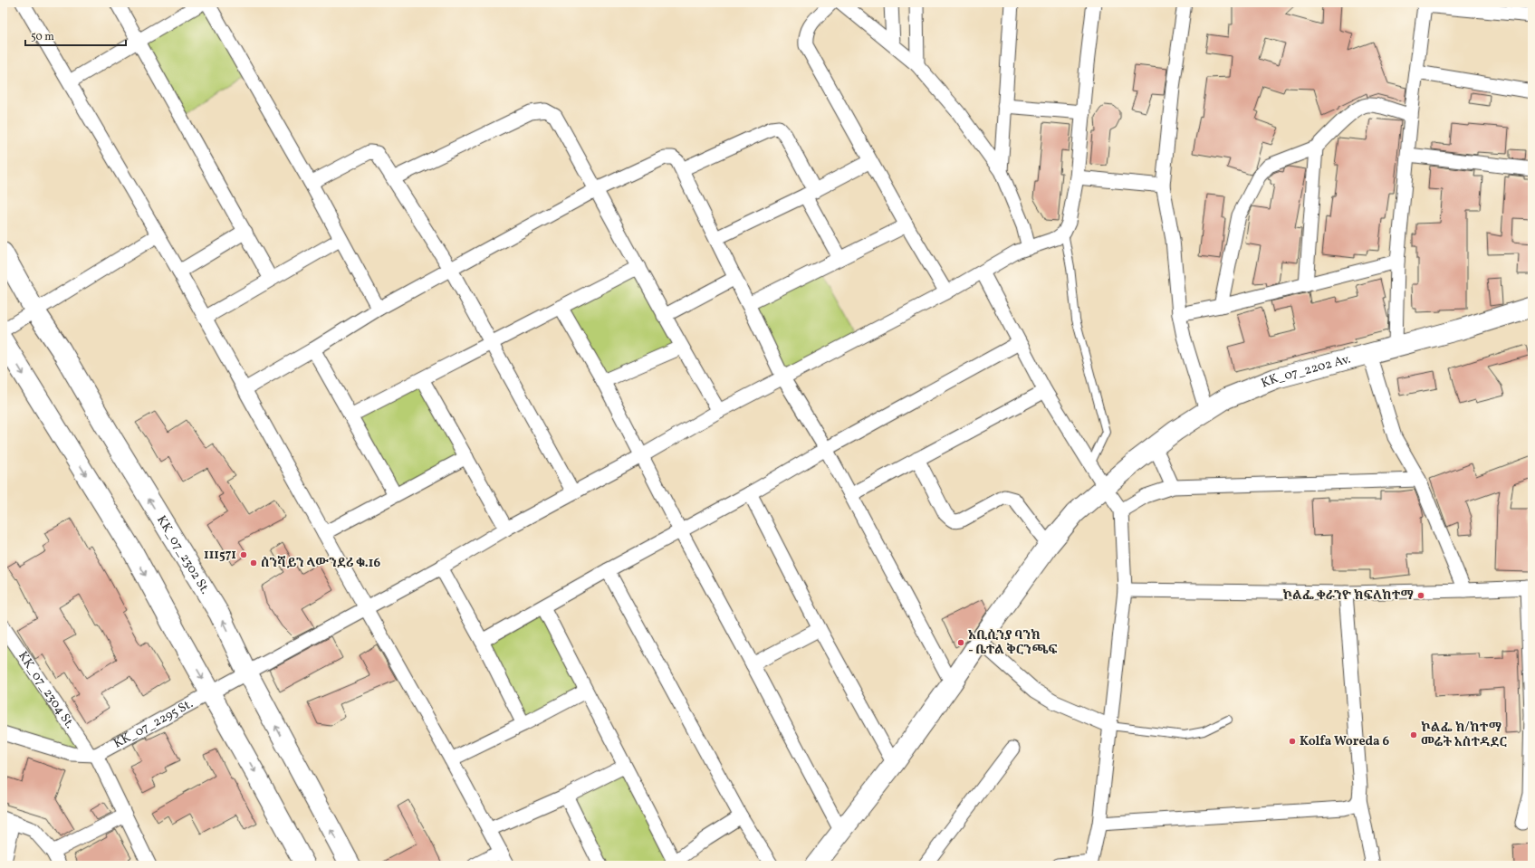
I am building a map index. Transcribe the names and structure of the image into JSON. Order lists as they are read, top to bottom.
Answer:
{
  "streets": {
    "main road": ["KK_07_2202 Av.", "KK_07_2302 St."],
    "street": ["KK_07_2304 St.", "KK_07_2295 St."]
  },
  "crossings": [
    ["KK_07_2302 St.", "KK_07_2295 St."],
    ["KK_07_2304 St.", "KK_07_2295 St."]
  ],
  "places": [
    "111571",
    "ሰንሻይን ላውንደሪ ቁ.16",
    "ኮልፌ ቀራንዮ ክፍለከተማ",
    "አቢሲንያ ባንክ - ቤተል ቅርንጫፍ",
    "ኮልፌ ክ/ከተማ መሬት አስተዳደር",
    "Kolfa Woreda 6"
  ],
  "scale_bar": "50 m"
}
